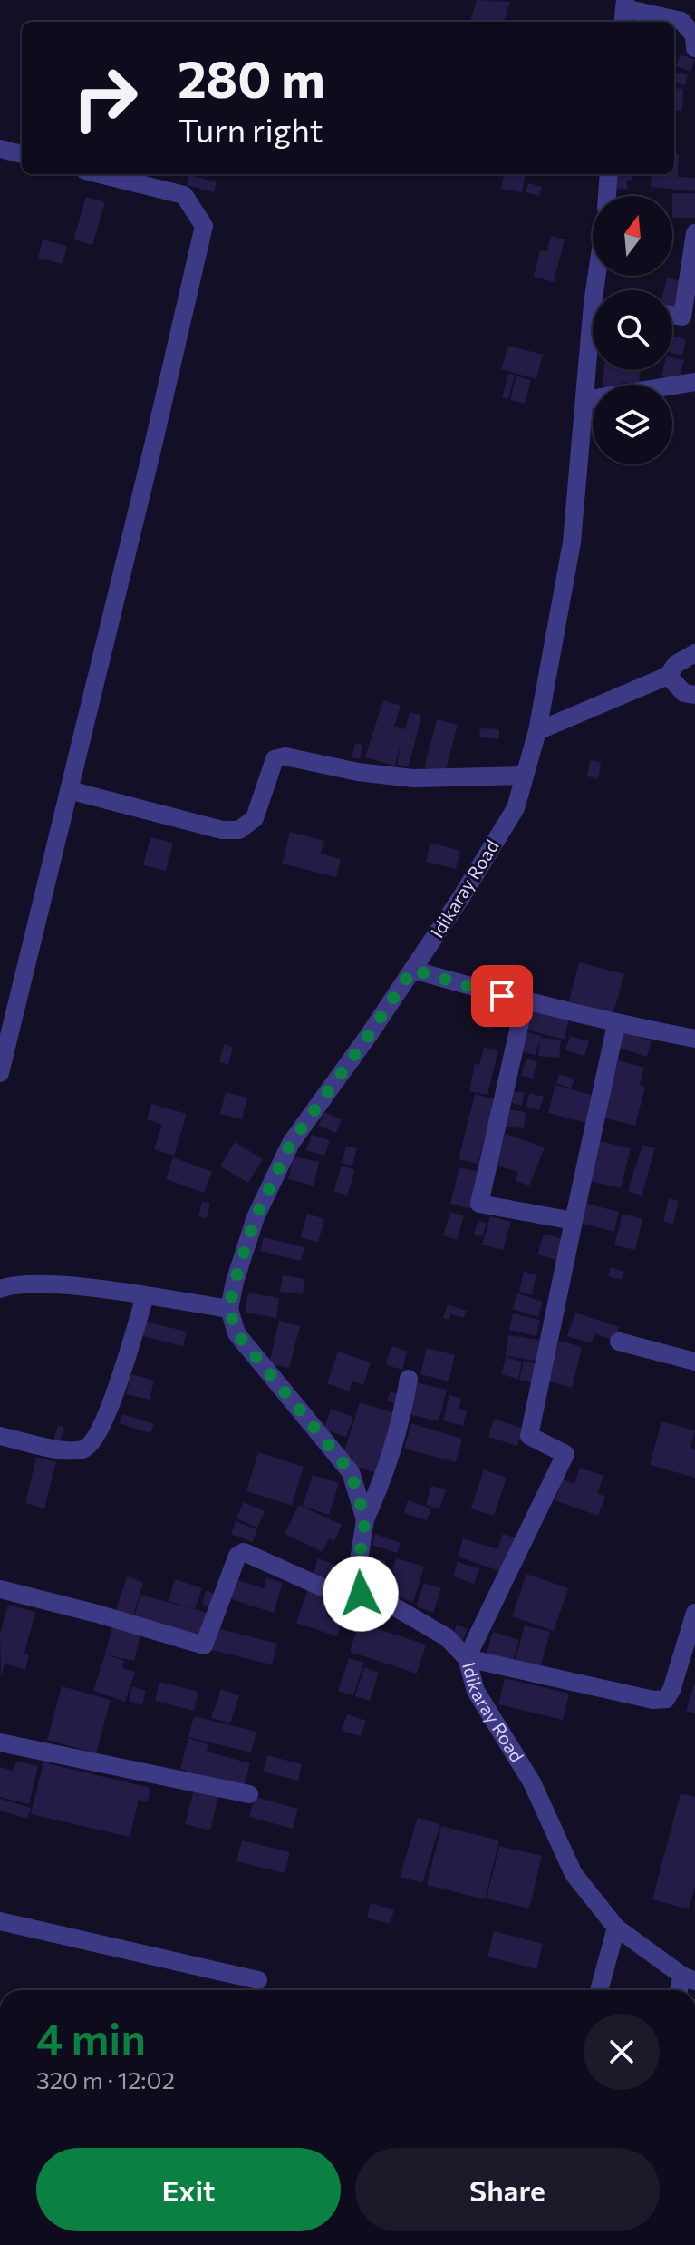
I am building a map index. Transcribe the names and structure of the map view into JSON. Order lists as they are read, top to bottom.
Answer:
{
  "streets": {
    "street": ["Idikaray Road"]
  },
  "north": "top",
  "page": {
    "turn": ["280 m", "Turn right"],
    "heading": ["4 min", "320 m · 12:02"],
    "buttons": ["Exit", "Share"]
  }
}
